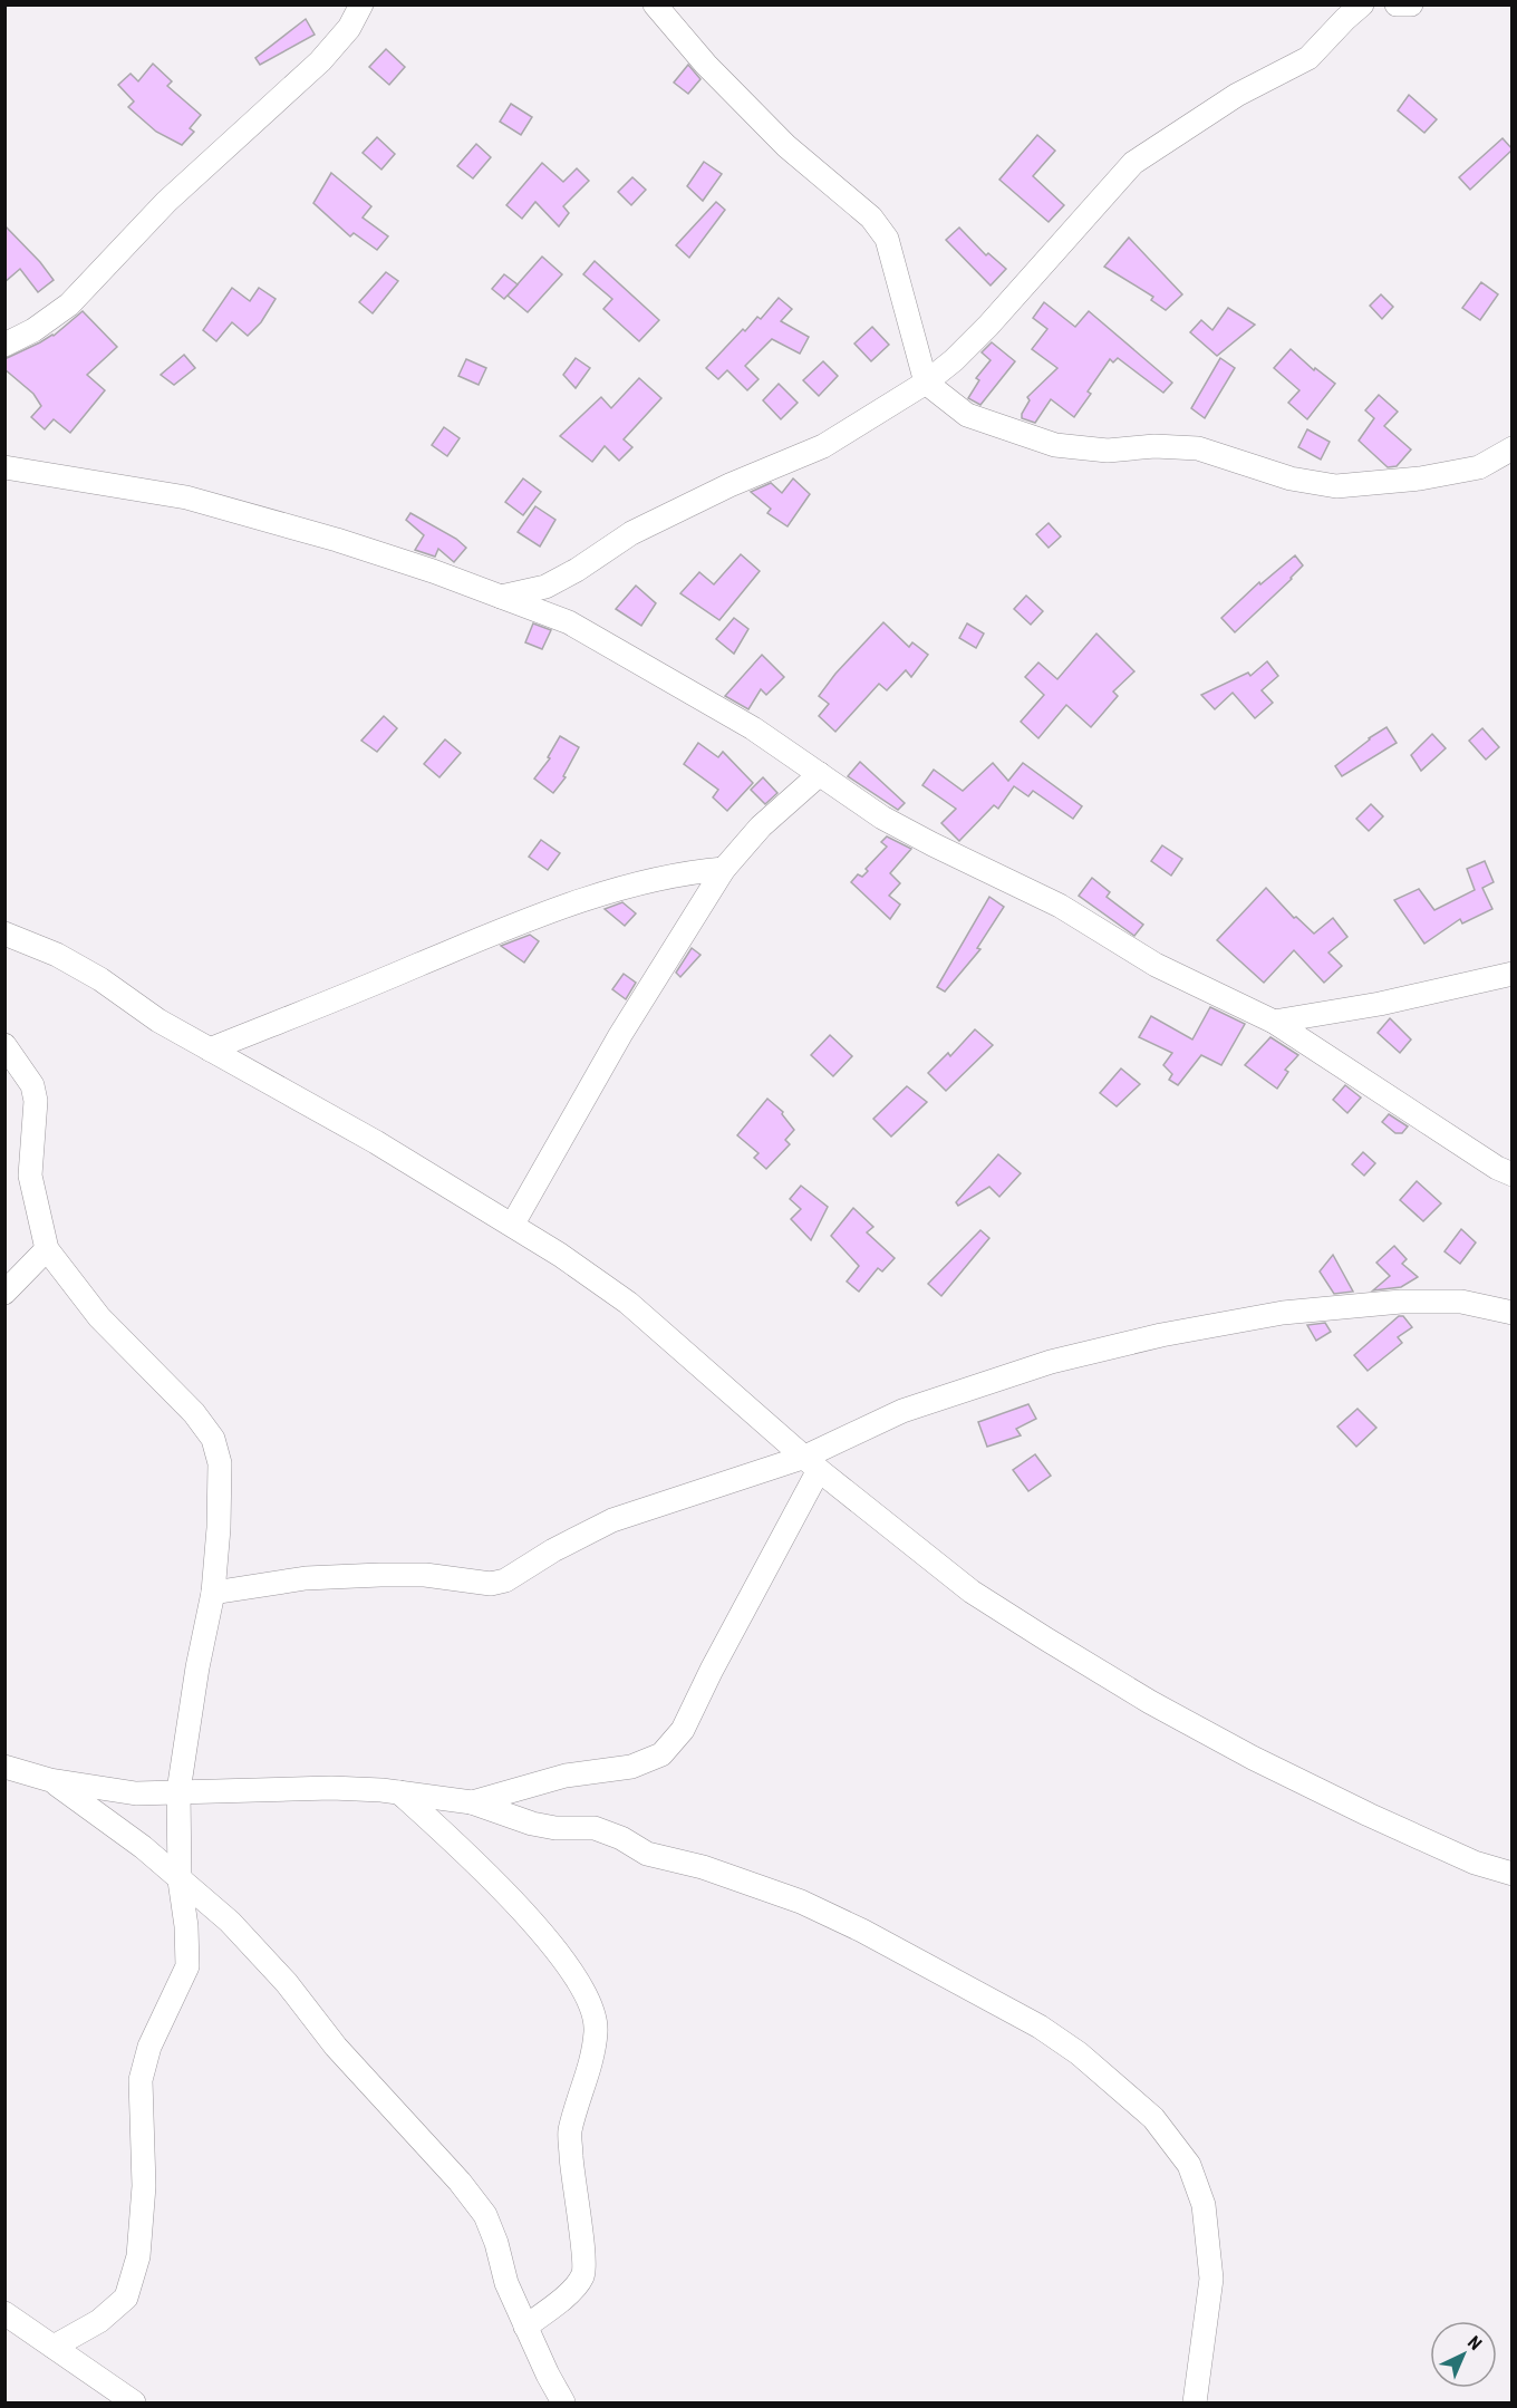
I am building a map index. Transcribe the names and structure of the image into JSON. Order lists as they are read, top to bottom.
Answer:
{
  "north": "top right"
}
